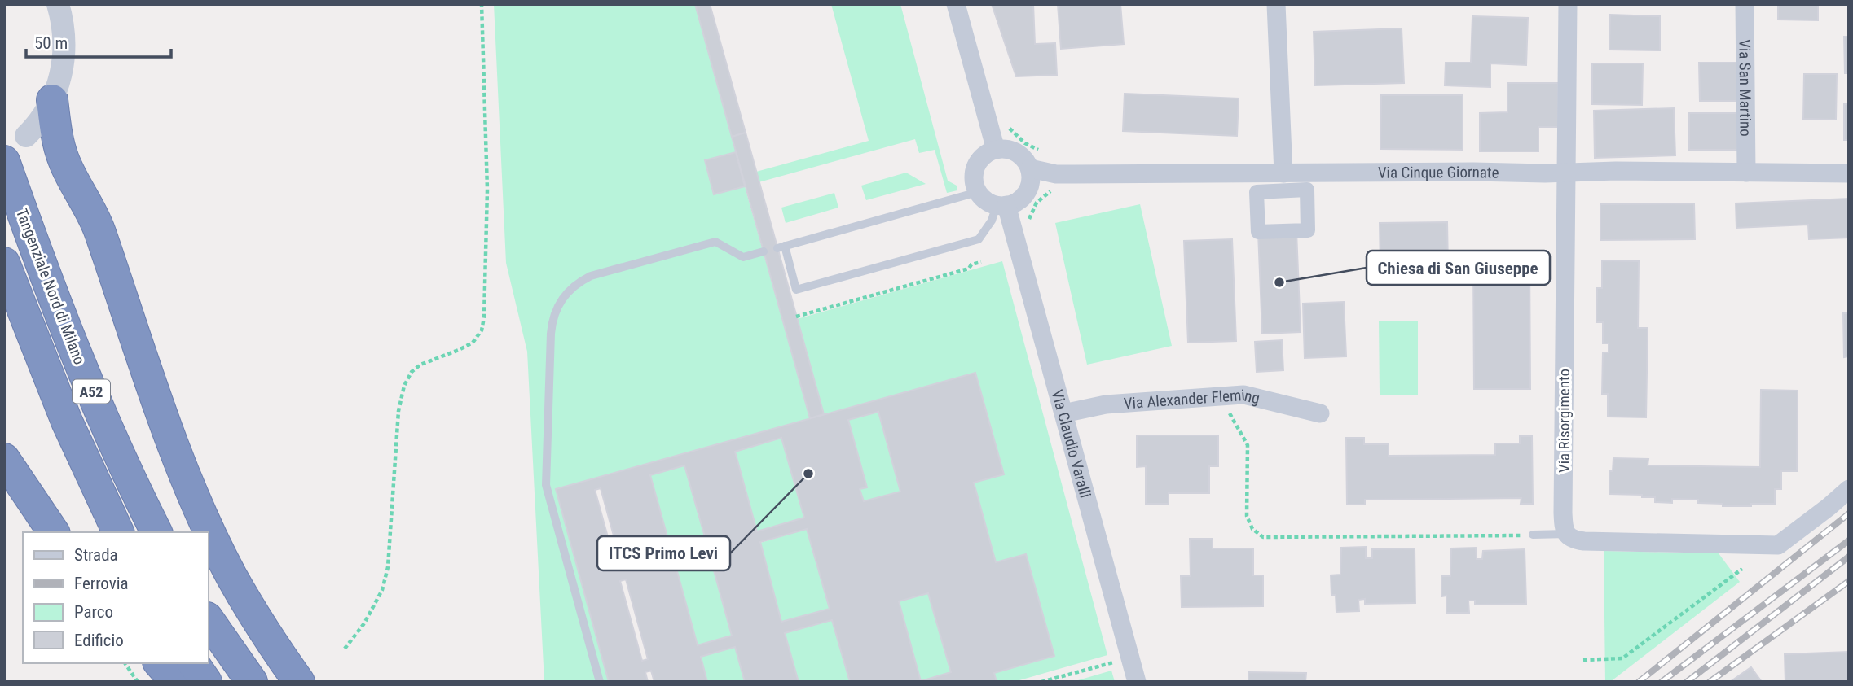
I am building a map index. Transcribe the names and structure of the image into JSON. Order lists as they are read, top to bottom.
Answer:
{
  "streets": {
    "highway": ["Tangenziale Nord di Milano", "A52"],
    "street": [
      "Via San Martino",
      "Via Cinque Giornate",
      "Via Alexander Fleming",
      "Via Risorgimento",
      "Via Claudio Varalli"
    ]
  },
  "crossings": [
    ["Via San Martino", "Via Cinque Giornate"],
    ["Via Cinque Giornate", "Via Risorgimento"],
    ["Via Cinque Giornate", "Via Claudio Varalli"],
    ["Via Alexander Fleming", "Via Claudio Varalli"]
  ],
  "places": ["Chiesa di San Giuseppe", "ITCS Primo Levi"],
  "legend": [
    "Strada",
    "Ferrovia",
    "Parco",
    "Edificio"
  ],
  "scale_bar": "50 m"
}
